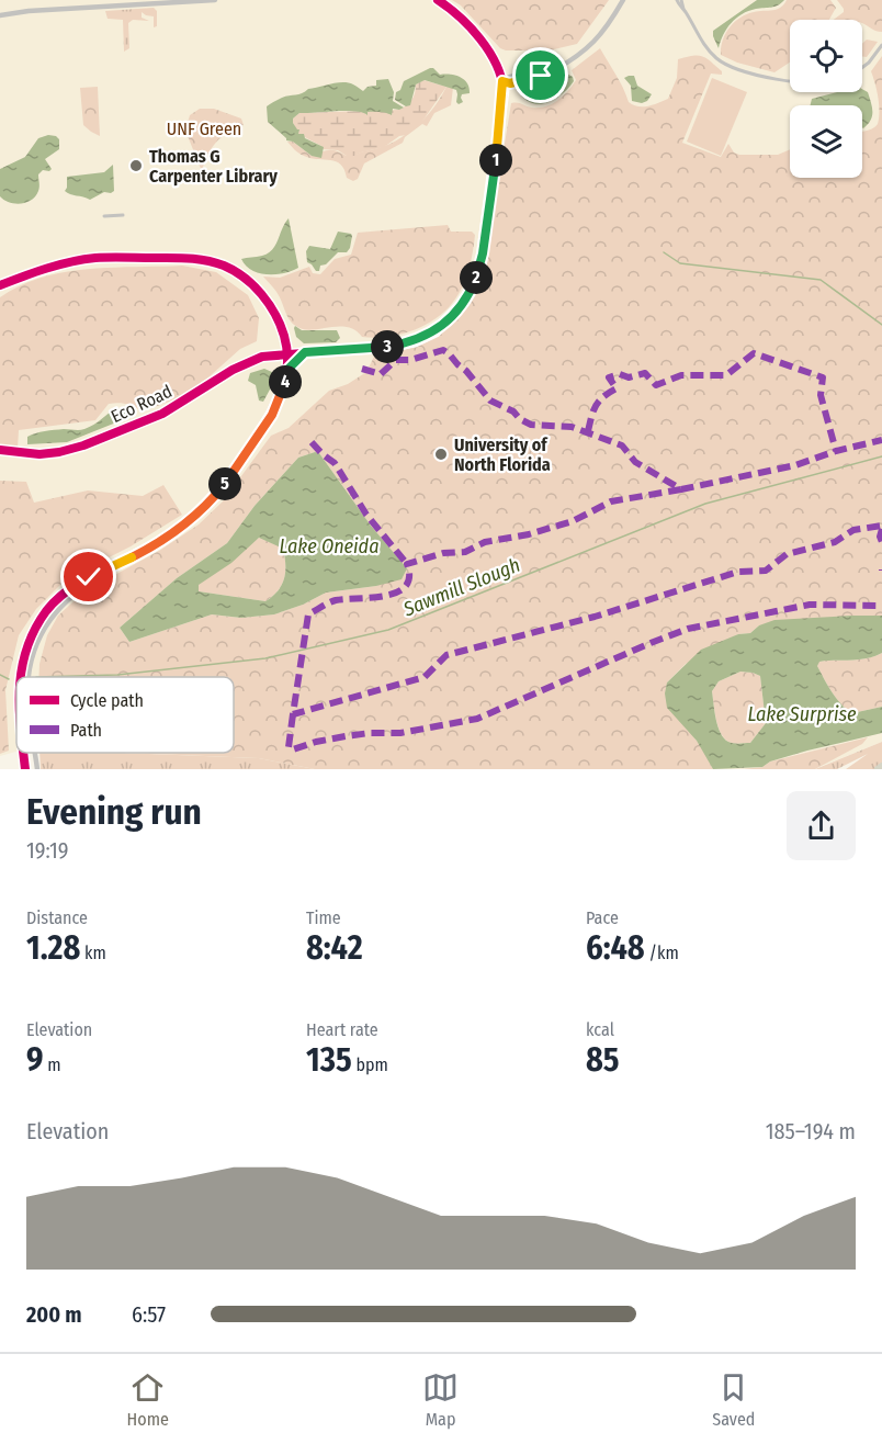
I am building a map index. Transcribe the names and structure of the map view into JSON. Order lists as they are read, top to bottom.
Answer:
{
  "streets": {
    "street": ["Eco Road"]
  },
  "water": ["Lake Oneida", "Sawmill Slough", "Lake Surprise"],
  "parks": ["UNF Green"],
  "places": ["Thomas G Carpenter Library", "University of North Florida"],
  "legend": ["Cycle path", "Path"],
  "page": {
    "pins": [
      "1",
      "2",
      "3",
      "4",
      "5"
    ],
    "heading": ["Evening run", "19:19"],
    "stats": [
      ["Distance", "1.28 km"],
      ["Time", "8:42"],
      ["Pace", "6:48 /km"],
      ["Elevation", "9 m"],
      ["Heart rate", "135 bpm"],
      ["kcal", "85"]
    ],
    "chart": ["Elevation", "185–194 m"],
    "list": [
      {
        "name": "200 m",
        "note": "6:57"
      }
    ],
    "tabs": ["Home", "Map", "Saved"]
  }
}
